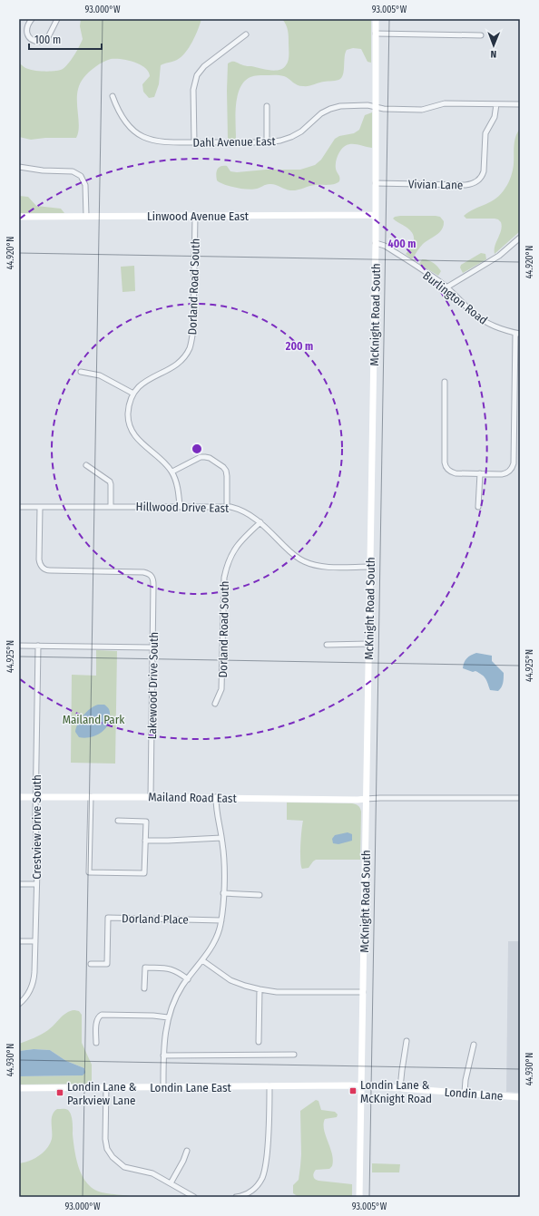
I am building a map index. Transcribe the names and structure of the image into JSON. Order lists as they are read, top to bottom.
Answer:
{
  "streets": {
    "street": [
      "Dahl Avenue East",
      "Vivian Lane",
      "Linwood Avenue East",
      "Dorland Road South",
      "Burlington Road",
      "McKnight Road South",
      "Hillwood Drive East",
      "Lakewood Drive South",
      "Mailand Road East",
      "Crestview Drive South",
      "Dorland Place",
      "Londin Lane East",
      "Londin Lane"
    ]
  },
  "crossings": [
    ["Dahl Avenue East", "Vivian Lane"],
    ["Dahl Avenue East", "McKnight Road South"],
    ["Vivian Lane", "McKnight Road South"],
    ["Linwood Avenue East", "Dorland Road South"],
    ["Linwood Avenue East", "McKnight Road South"],
    ["Dorland Road South", "Hillwood Drive East"],
    ["Burlington Road", "McKnight Road South"],
    ["McKnight Road South", "Hillwood Drive East"],
    ["McKnight Road South", "Mailand Road East"],
    ["McKnight Road South", "Londin Lane East"],
    ["McKnight Road South", "Londin Lane"],
    ["Hillwood Drive East", "Lakewood Drive South"],
    ["Lakewood Drive South", "Mailand Road East"],
    ["Mailand Road East", "Crestview Drive South"],
    ["Londin Lane East", "Londin Lane"]
  ],
  "parks": ["Mailand Park"],
  "places": {
    "transit": ["Londin Lane & McKnight Road", "Londin Lane & Parkview Lane"]
  },
  "scale_bar": "100 m",
  "north": "bottom",
  "coordinates": [
    "93.000°W",
    "93.005°W",
    "44.920°N",
    "44.925°N",
    "44.930°N"
  ],
  "rings": ["400 m", "200 m"]
}
